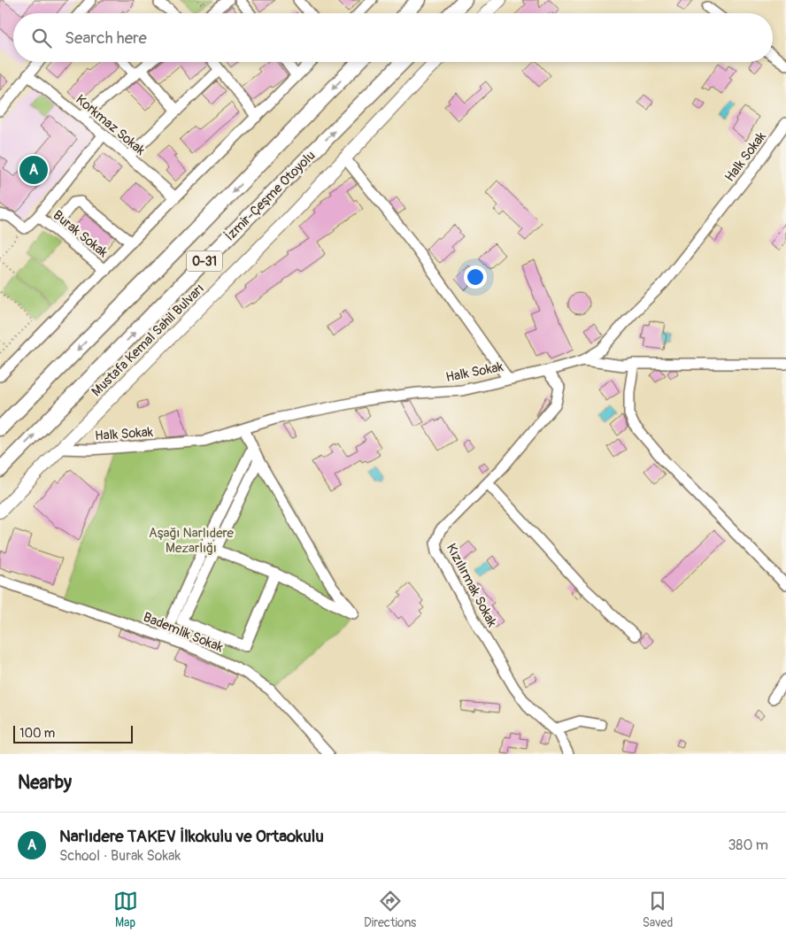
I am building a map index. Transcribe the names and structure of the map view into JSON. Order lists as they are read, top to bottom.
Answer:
{
  "streets": {
    "highway": ["İzmir-Çeşme Otoyolu", "O-31"],
    "main road": ["Mustafa Kemal Sahil Bulvarı"],
    "street": [
      "Korkmaz Sokak",
      "Halk Sokak",
      "Burak Sokak",
      "Kızılırmak Sokak",
      "Bademlik Sokak"
    ]
  },
  "crossings": [
    ["Korkmaz Sokak", "Burak Sokak"],
    ["Halk Sokak", "Mustafa Kemal Sahil Bulvarı"],
    ["Halk Sokak", "Kızılırmak Sokak"]
  ],
  "parks": ["Aşağı Narlıdere Mezarlığı"],
  "scale_bar": "100 m",
  "page": {
    "search": "Search here",
    "pins": "A",
    "scale": "100 m",
    "heading": "Nearby",
    "list": [
      {
        "mark": "A",
        "name": "Narlıdere TAKEV İlkokulu ve Ortaokulu",
        "note": "School · Burak Sokak",
        "value": "380 m"
      }
    ],
    "nav": ["Map", "Directions", "Saved"]
  }
}
